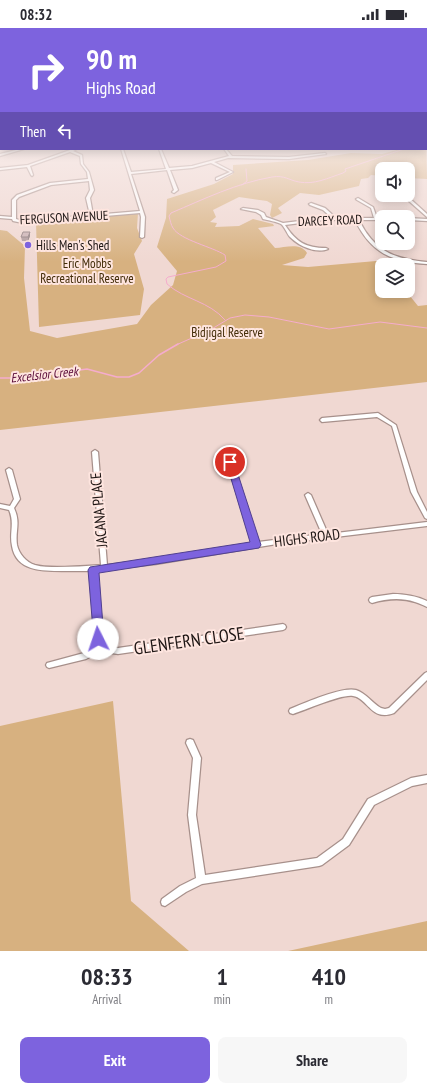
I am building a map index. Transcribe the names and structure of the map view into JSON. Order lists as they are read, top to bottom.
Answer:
{
  "streets": {
    "street": [
      "FERGUSON AVENUE",
      "DARCEY ROAD",
      "JACANA PLACE",
      "HIGHS ROAD",
      "GLENFERN CLOSE"
    ]
  },
  "crossings": [
    ["JACANA PLACE", "HIGHS ROAD"]
  ],
  "water": ["Excelsior Creek"],
  "parks": ["Eric Mobbs Recreational Reserve", "Bidjigal Reserve"],
  "places": ["Hills Men's Shed"],
  "page": {
    "status": "08:32",
    "turn": ["90 m", "Highs Road"],
    "then": "Then",
    "eta": [
      "08:33",
      "Arrival",
      "1",
      "min",
      "410",
      "m"
    ],
    "buttons": ["Exit", "Share"]
  }
}
